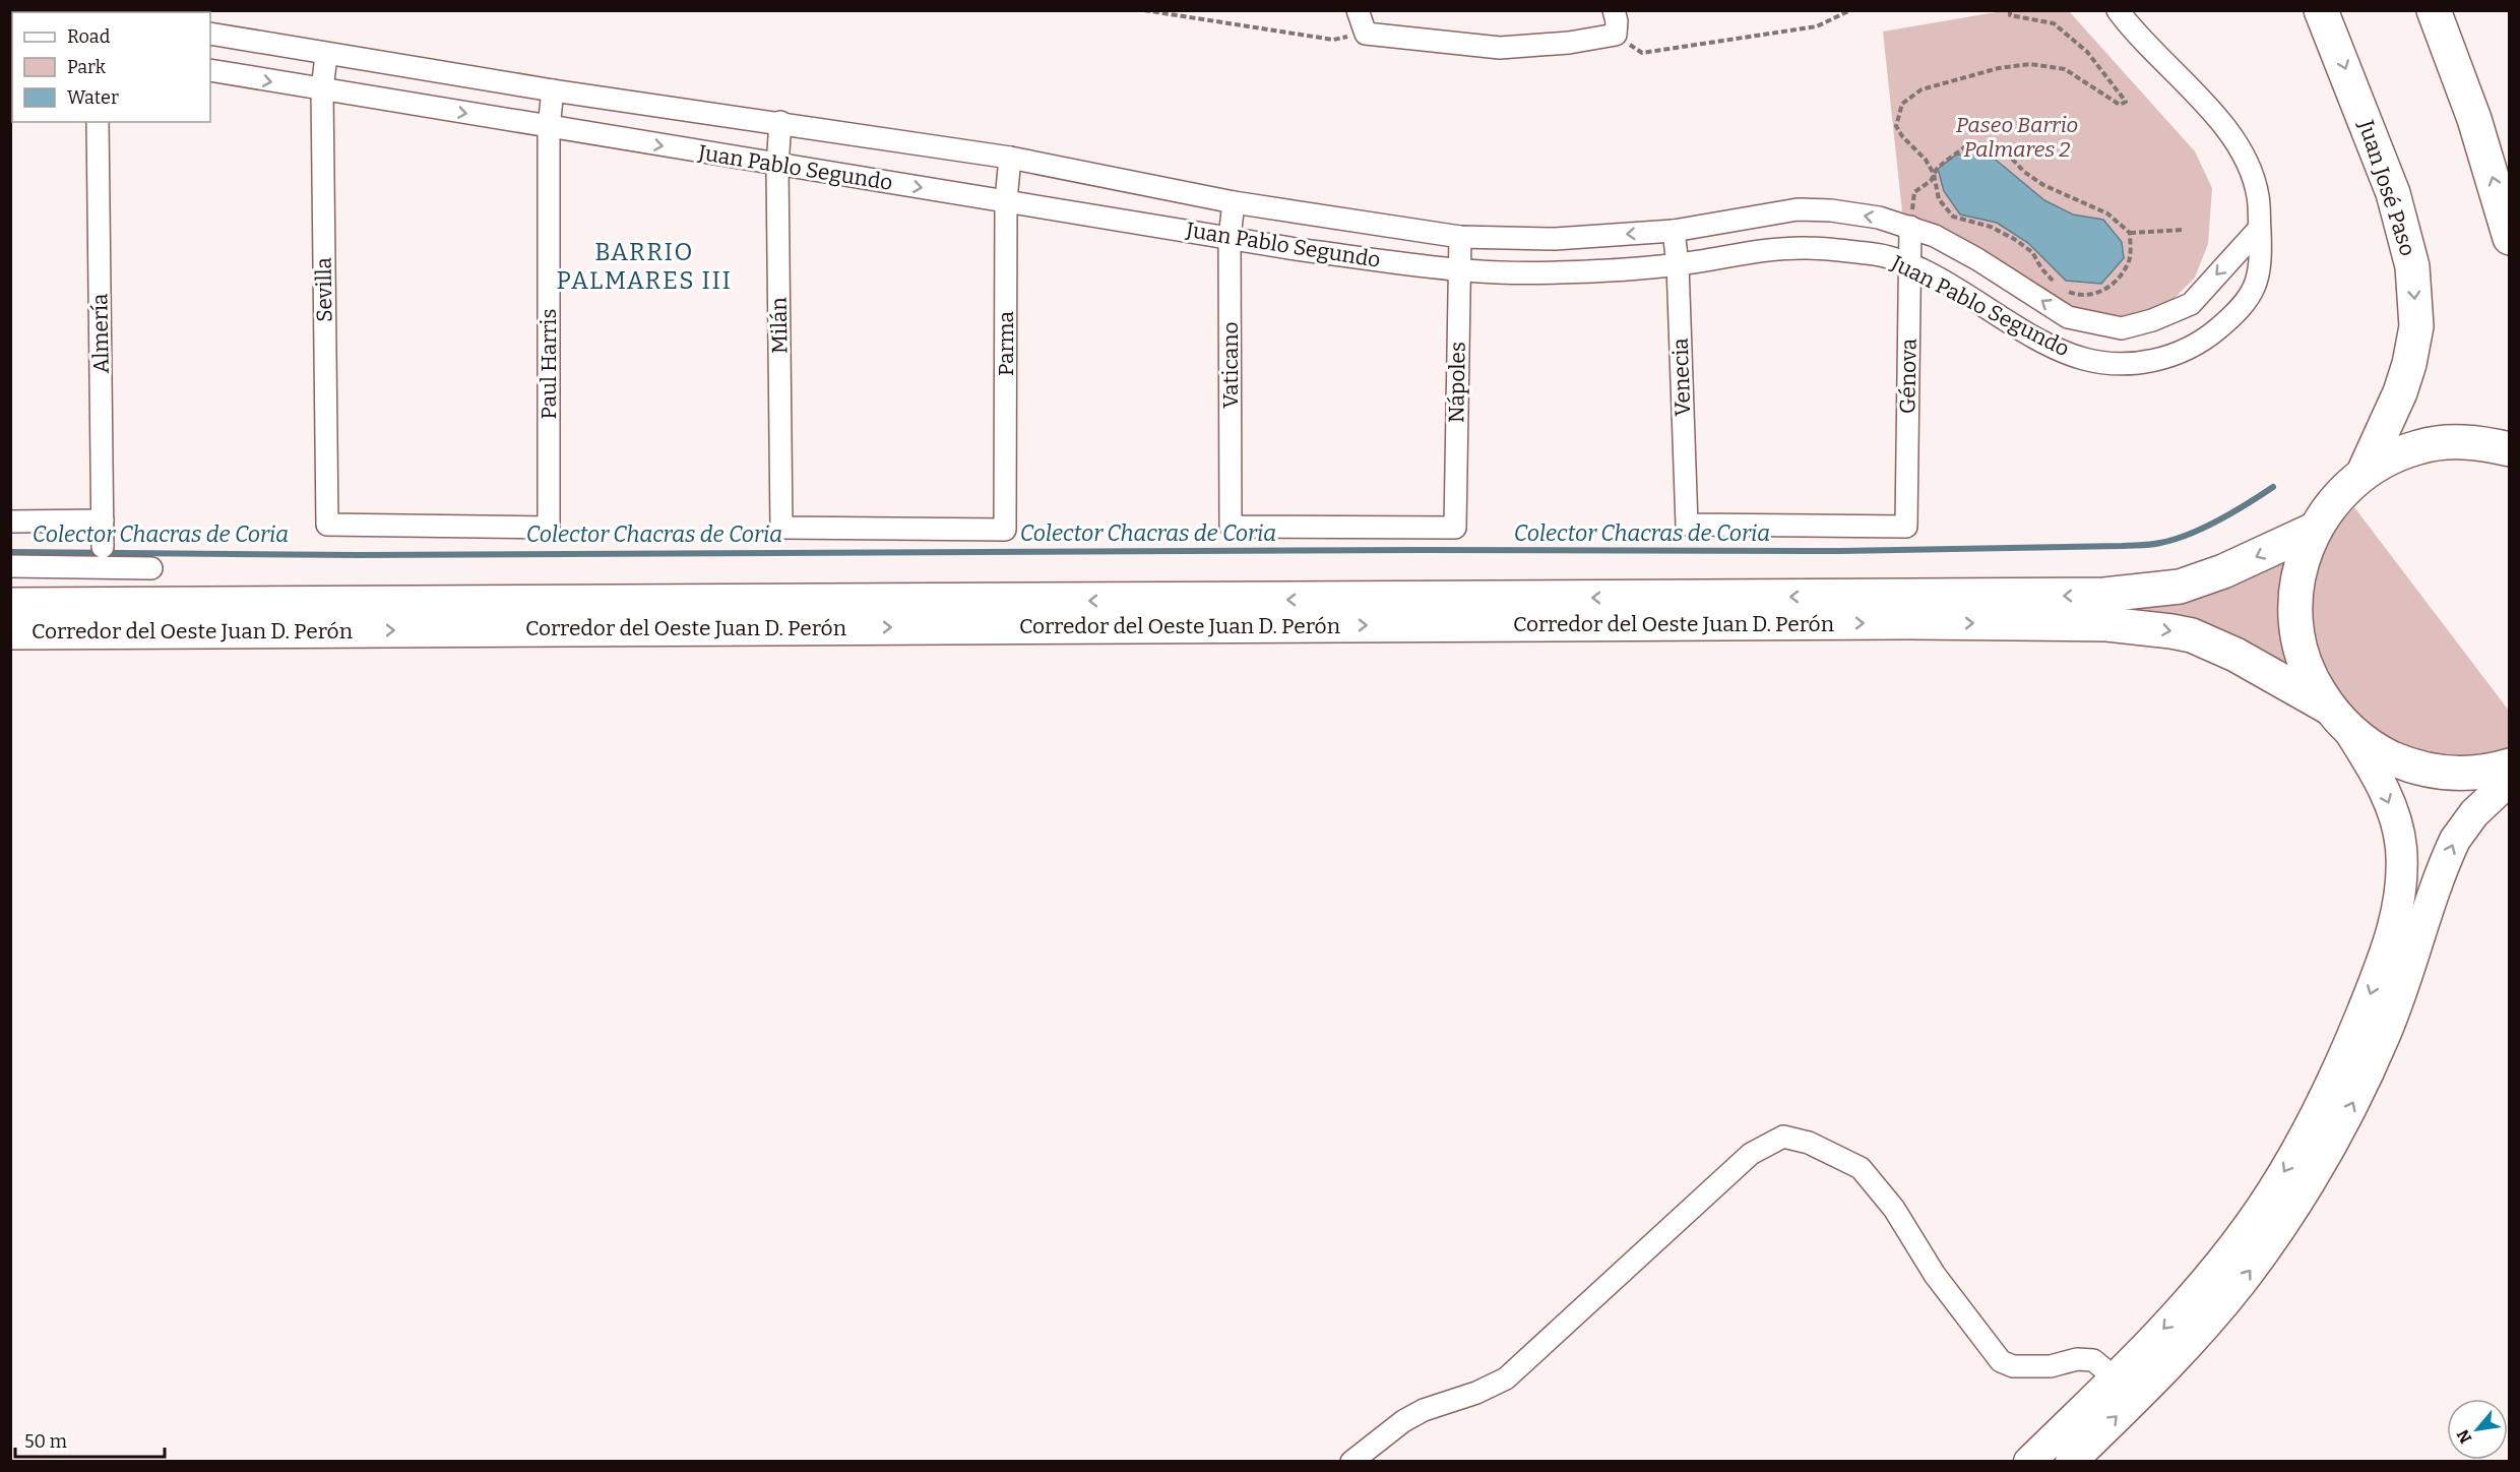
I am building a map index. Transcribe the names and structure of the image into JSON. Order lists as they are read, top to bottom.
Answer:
{
  "streets": {
    "highway": ["Juan José Paso", "Corredor del Oeste Juan D. Perón"],
    "street": [
      "Juan Pablo Segundo",
      "Sevilla",
      "Milán",
      "Almería",
      "Parma",
      "Paul Harris",
      "Vaticano",
      "Génova",
      "Venecia",
      "Nápoles"
    ]
  },
  "crossings": [
    ["Juan Pablo Segundo", "Sevilla"],
    ["Juan Pablo Segundo", "Milán"],
    ["Juan Pablo Segundo", "Parma"],
    ["Juan Pablo Segundo", "Paul Harris"],
    ["Juan Pablo Segundo", "Vaticano"],
    ["Juan Pablo Segundo", "Génova"],
    ["Juan Pablo Segundo", "Venecia"],
    ["Juan Pablo Segundo", "Nápoles"],
    ["Sevilla", "Paul Harris"],
    ["Milán", "Parma"],
    ["Vaticano", "Nápoles"],
    ["Génova", "Venecia"]
  ],
  "districts": ["BARRIO PALMARES III"],
  "water": ["Colector Chacras de Coria"],
  "parks": ["Paseo Barrio Palmares 2"],
  "legend": ["Road", "Park", "Water"],
  "scale_bar": "50 m",
  "north": "bottom left"
}
